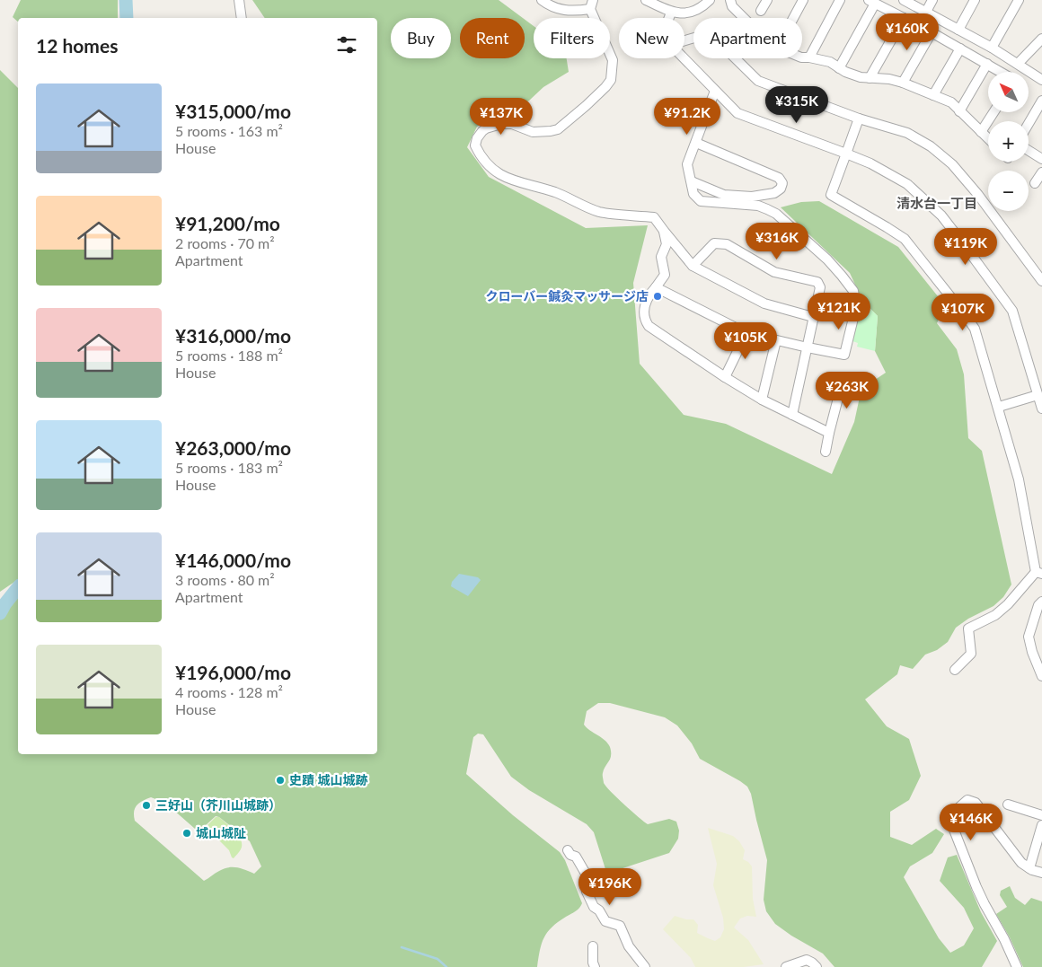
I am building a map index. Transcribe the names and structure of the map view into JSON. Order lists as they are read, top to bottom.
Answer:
{
  "districts": ["清水台一丁目"],
  "places": [
    "クローバー鍼灸マッサージ店",
    "史蹟 城山城跡",
    "三好山（芥川山城跡）",
    "城山城阯"
  ],
  "north": "top left",
  "page": {
    "price": [
      "¥160K",
      "¥315K",
      "¥137K",
      "¥91.2K",
      "¥316K",
      "¥119K",
      "¥121K",
      "¥107K",
      "¥105K",
      "¥263K",
      "¥146K",
      "¥196K"
    ],
    "chip": [
      "Buy",
      "Rent",
      "Filters",
      "New",
      "Apartment"
    ],
    "heading": "12 homes",
    "map_buttons": ["+", "−"],
    "list": [
      {
        "name": "¥315,000/mo",
        "note": "5 rooms · 163 m² · House"
      },
      {
        "name": "¥91,200/mo",
        "note": "2 rooms · 70 m² · Apartment"
      },
      {
        "name": "¥316,000/mo",
        "note": "5 rooms · 188 m² · House"
      },
      {
        "name": "¥263,000/mo",
        "note": "5 rooms · 183 m² · House"
      },
      {
        "name": "¥146,000/mo",
        "note": "3 rooms · 80 m² · Apartment"
      },
      {
        "name": "¥196,000/mo",
        "note": "4 rooms · 128 m² · House"
      }
    ]
  }
}
